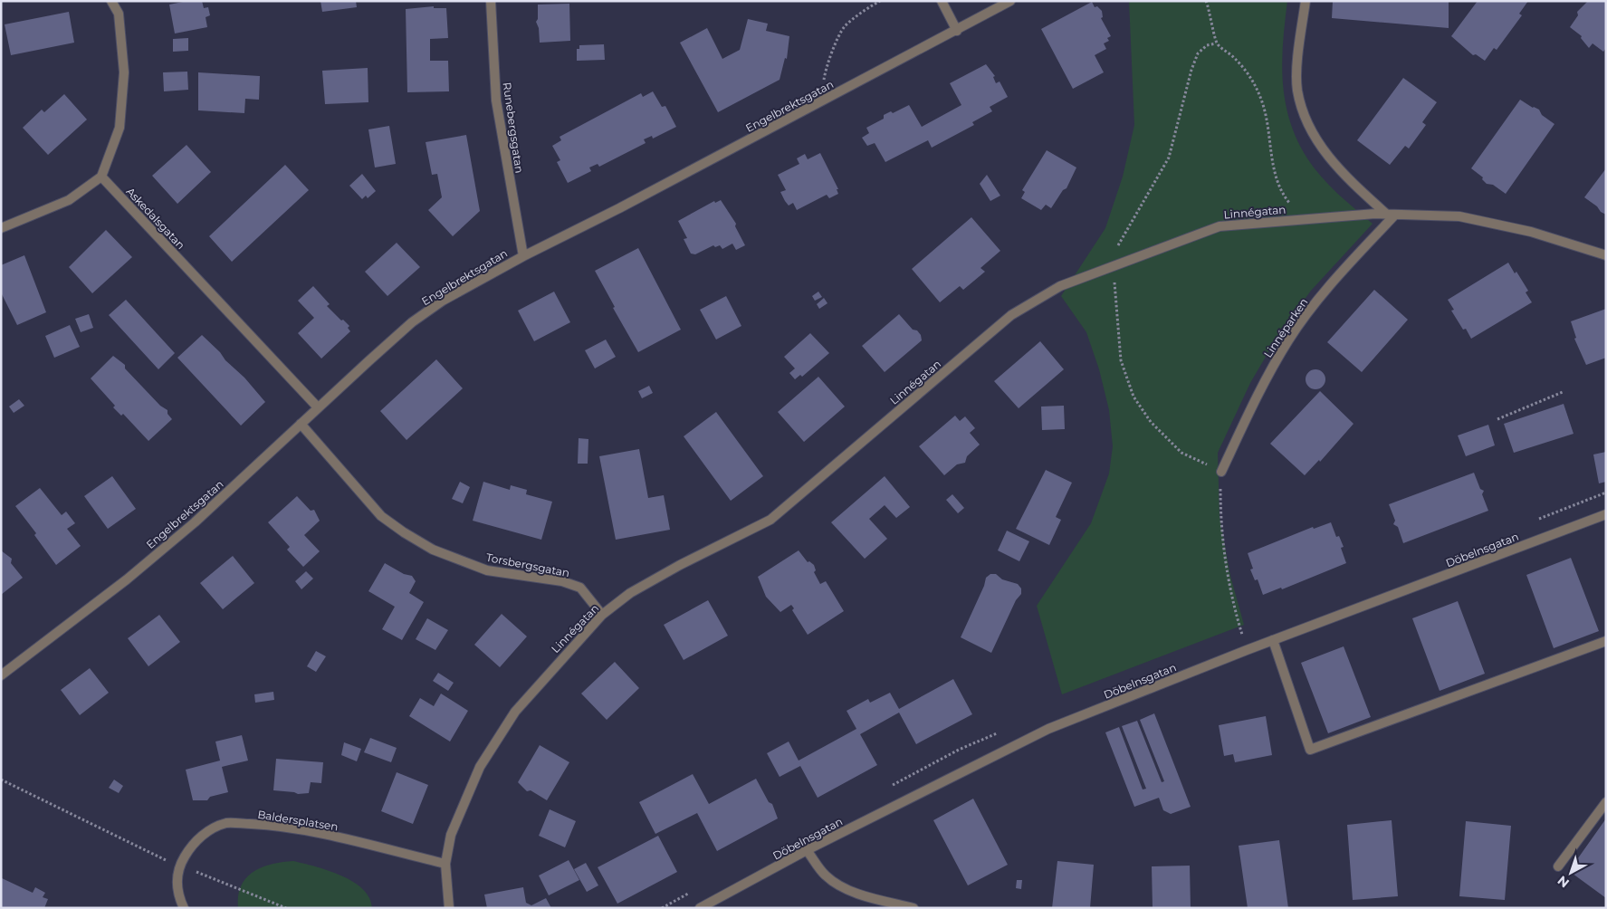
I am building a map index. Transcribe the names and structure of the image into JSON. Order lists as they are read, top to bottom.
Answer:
{
  "streets": {
    "street": [
      "Engelbrektsgatan",
      "Runebergsgatan",
      "Linnégatan",
      "Askedalsgatan",
      "Linnéparken",
      "Döbelnsgatan",
      "Torsbergsgatan",
      "Baldersplatsen"
    ]
  },
  "crossings": [
    ["Engelbrektsgatan", "Runebergsgatan"],
    ["Engelbrektsgatan", "Askedalsgatan"],
    ["Engelbrektsgatan", "Torsbergsgatan"],
    ["Linnégatan", "Linnéparken"],
    ["Linnégatan", "Torsbergsgatan"],
    ["Linnégatan", "Baldersplatsen"]
  ],
  "north": "bottom left"
}
